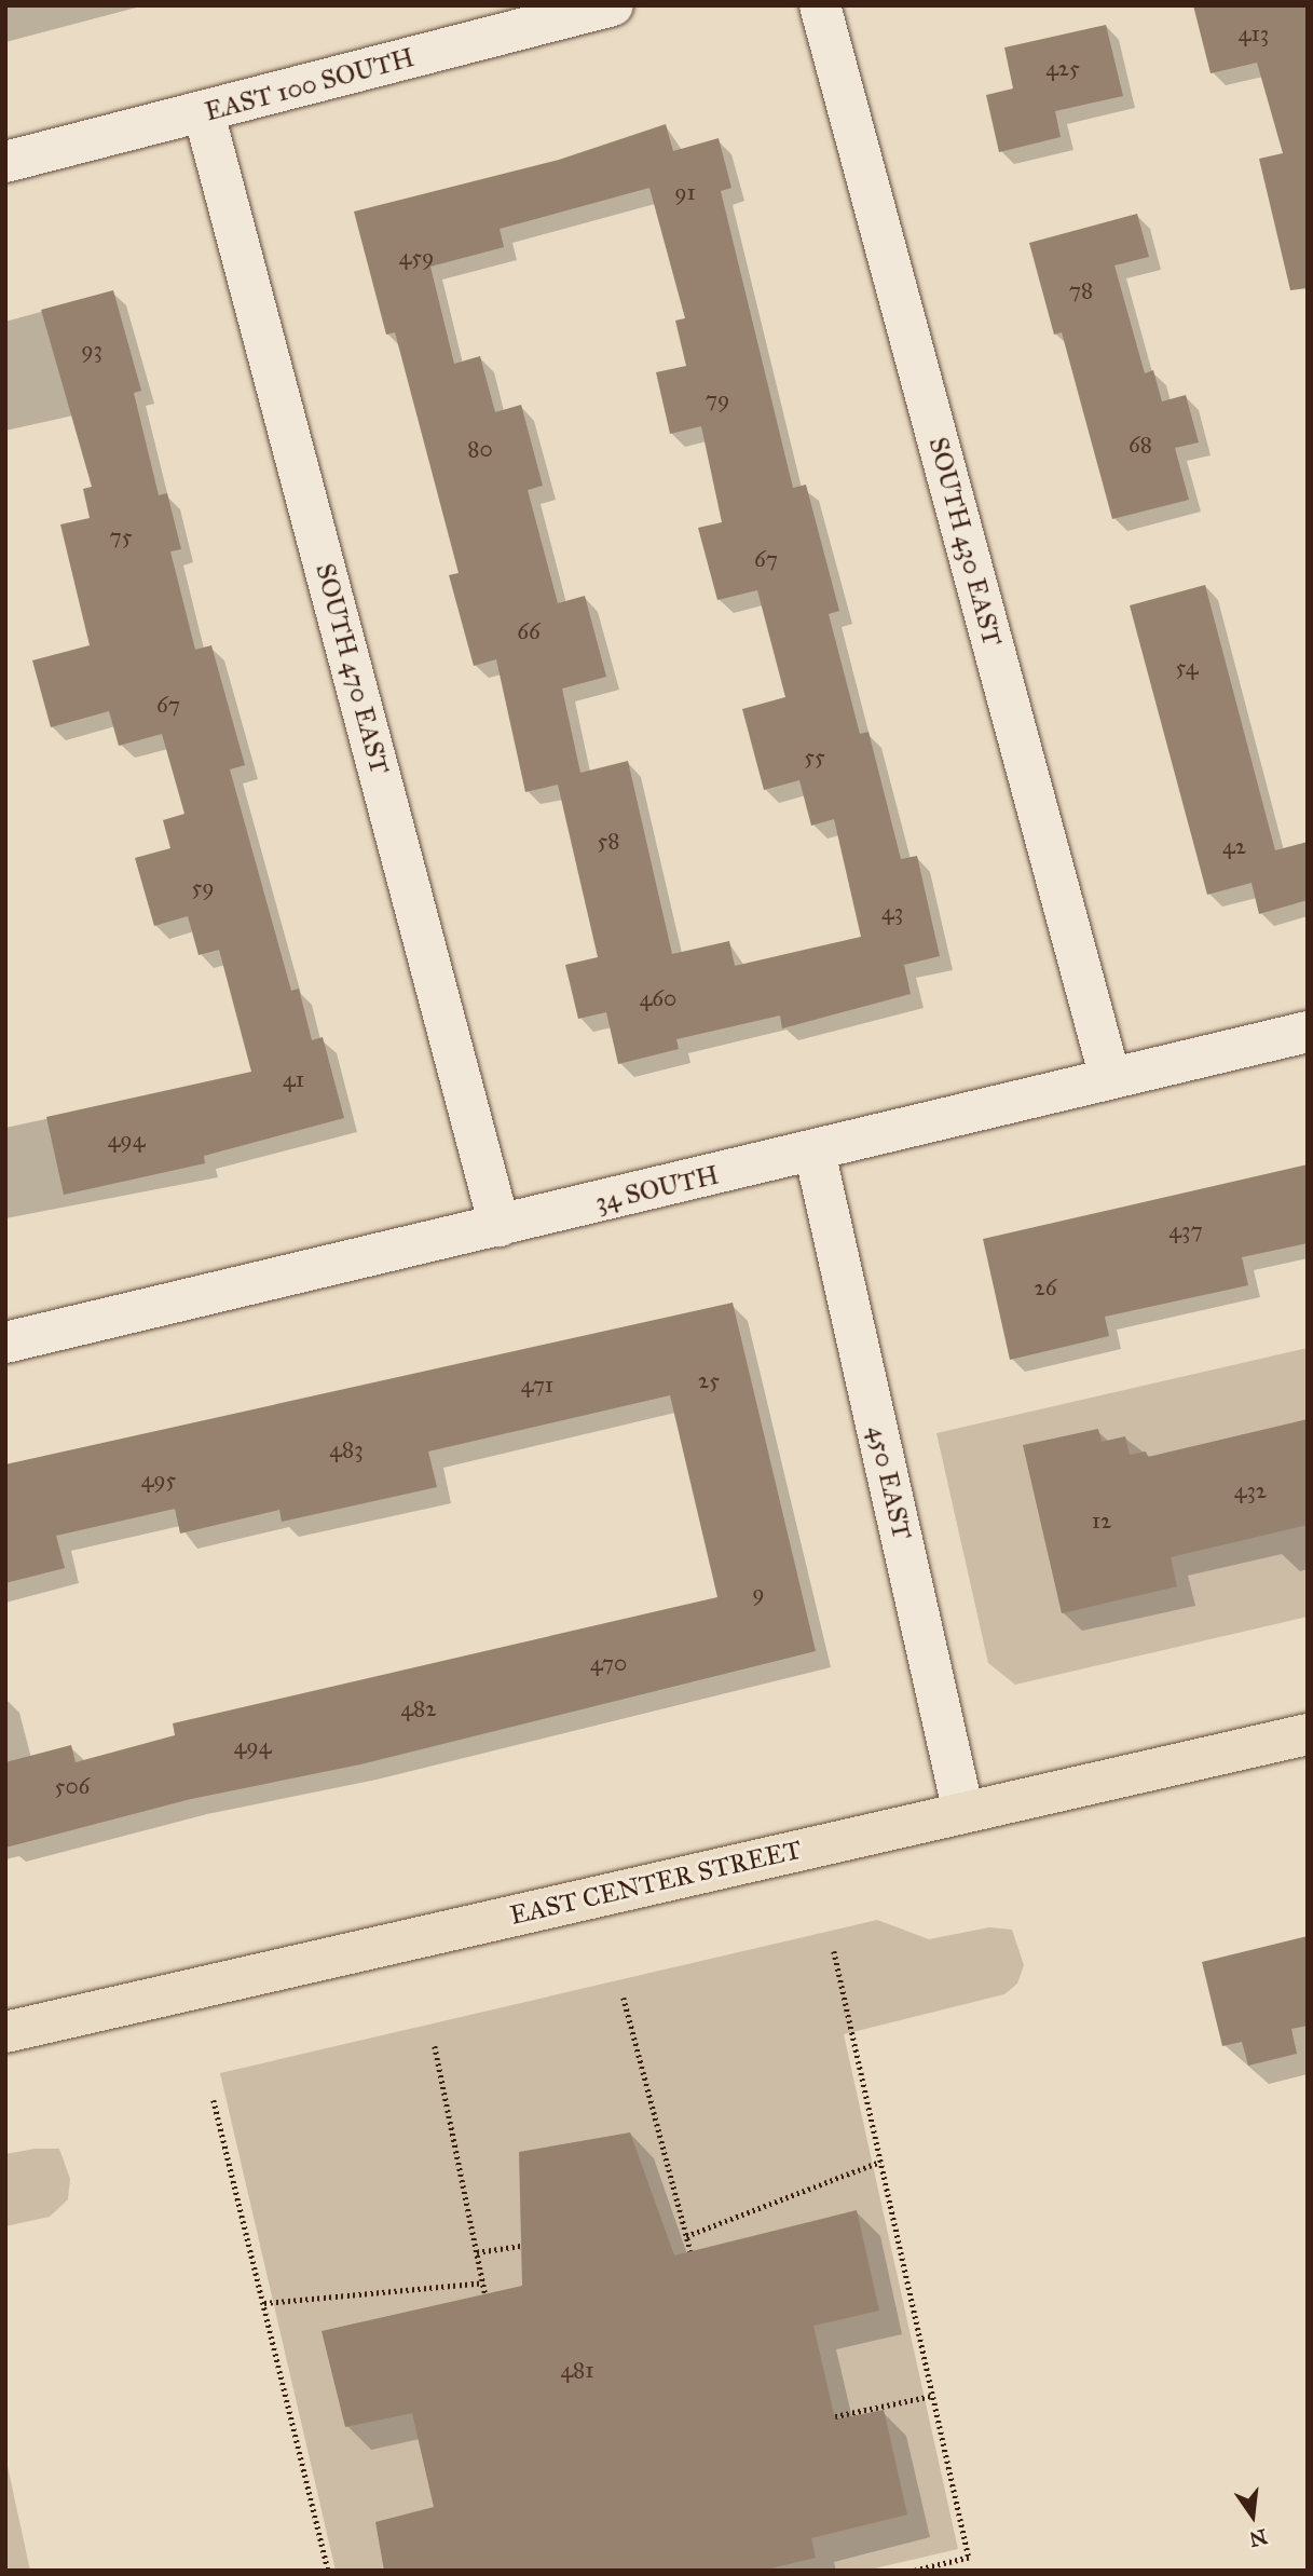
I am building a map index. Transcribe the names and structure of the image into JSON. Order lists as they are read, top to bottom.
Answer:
{
  "streets": {
    "main road": ["EAST CENTER STREET"],
    "street": [
      "EAST 100 SOUTH",
      "SOUTH 430 EAST",
      "SOUTH 470 EAST",
      "34 SOUTH",
      "450 EAST"
    ]
  },
  "crossings": [
    ["EAST 100 SOUTH", "SOUTH 470 EAST"],
    ["SOUTH 430 EAST", "34 SOUTH"],
    ["SOUTH 470 EAST", "34 SOUTH"],
    ["34 SOUTH", "450 EAST"],
    ["450 EAST", "EAST CENTER STREET"]
  ],
  "house_numbers": [
    "413",
    "425",
    "91",
    "459",
    "78",
    "93",
    "79",
    "68",
    "80",
    "75",
    "67",
    "66",
    "54",
    "67",
    "55",
    "58",
    "42",
    "59",
    "43",
    "460",
    "41",
    "494",
    "437",
    "26",
    "25",
    "471",
    "483",
    "495",
    "432",
    "12",
    "9",
    "470",
    "482",
    "494",
    "506",
    "481"
  ],
  "north": "bottom"
}
